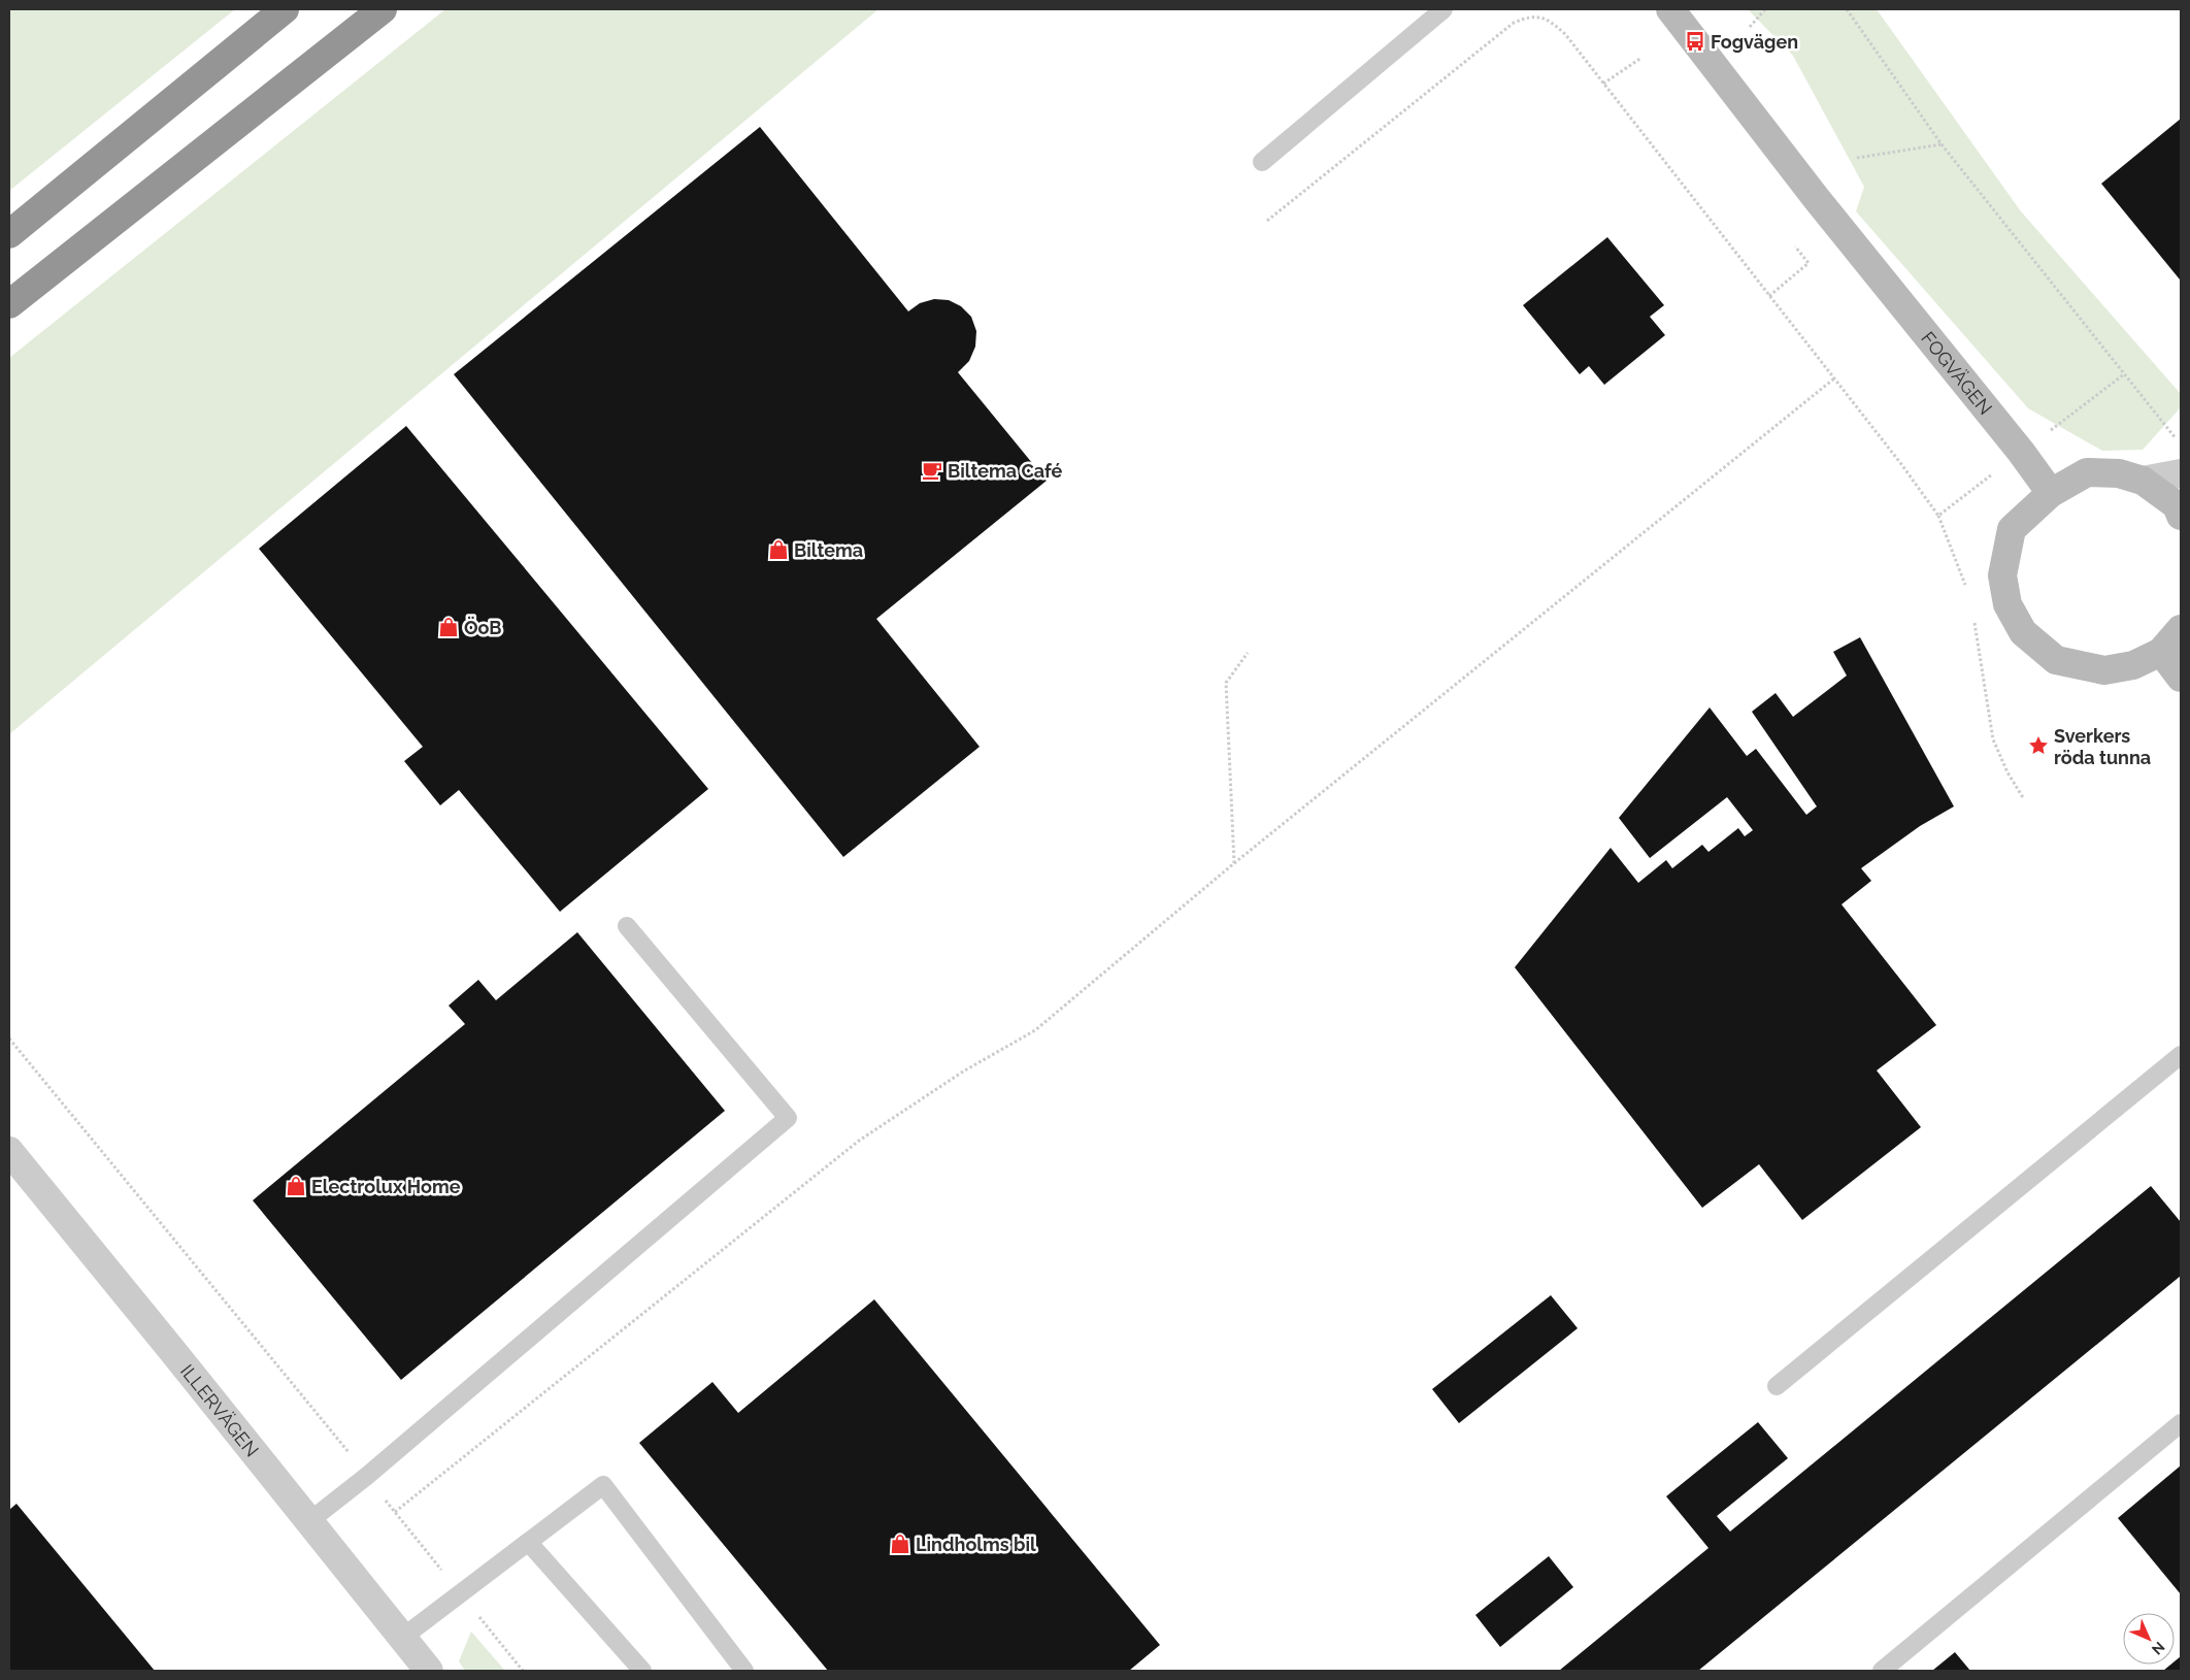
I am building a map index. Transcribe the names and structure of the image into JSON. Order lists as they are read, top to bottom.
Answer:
{
  "streets": {
    "street": ["FOGVÄGEN", "ILLERVÄGEN"]
  },
  "places": {
    "bus stop": ["Fogvägen"],
    "cafe": ["Biltema Café"],
    "shop": [
      "Biltema",
      "ÖoB",
      "Electrolux Home",
      "Lindholms bil"
    ],
    "place": ["Sverkers röda tunna"]
  },
  "north": "bottom right"
}
